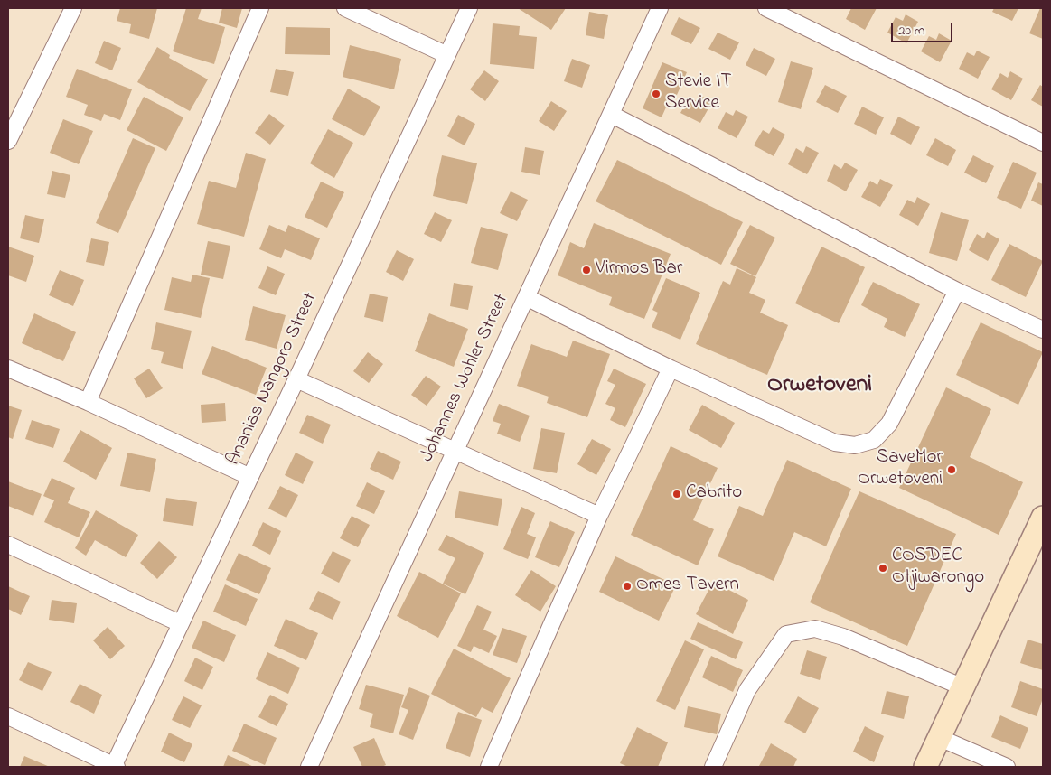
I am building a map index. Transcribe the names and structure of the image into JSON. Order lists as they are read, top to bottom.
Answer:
{
  "streets": {
    "street": ["Johannes Wohler Street", "Ananias Nangoro Street"]
  },
  "districts": ["Orwetoveni"],
  "places": [
    "Stevie IT Service",
    "Virmos Bar",
    "SaveMor Orwetoveni",
    "Cabrito",
    "COSDEC Otjiwarongo",
    "Omes Tavern"
  ],
  "scale_bar": "20 m"
}
